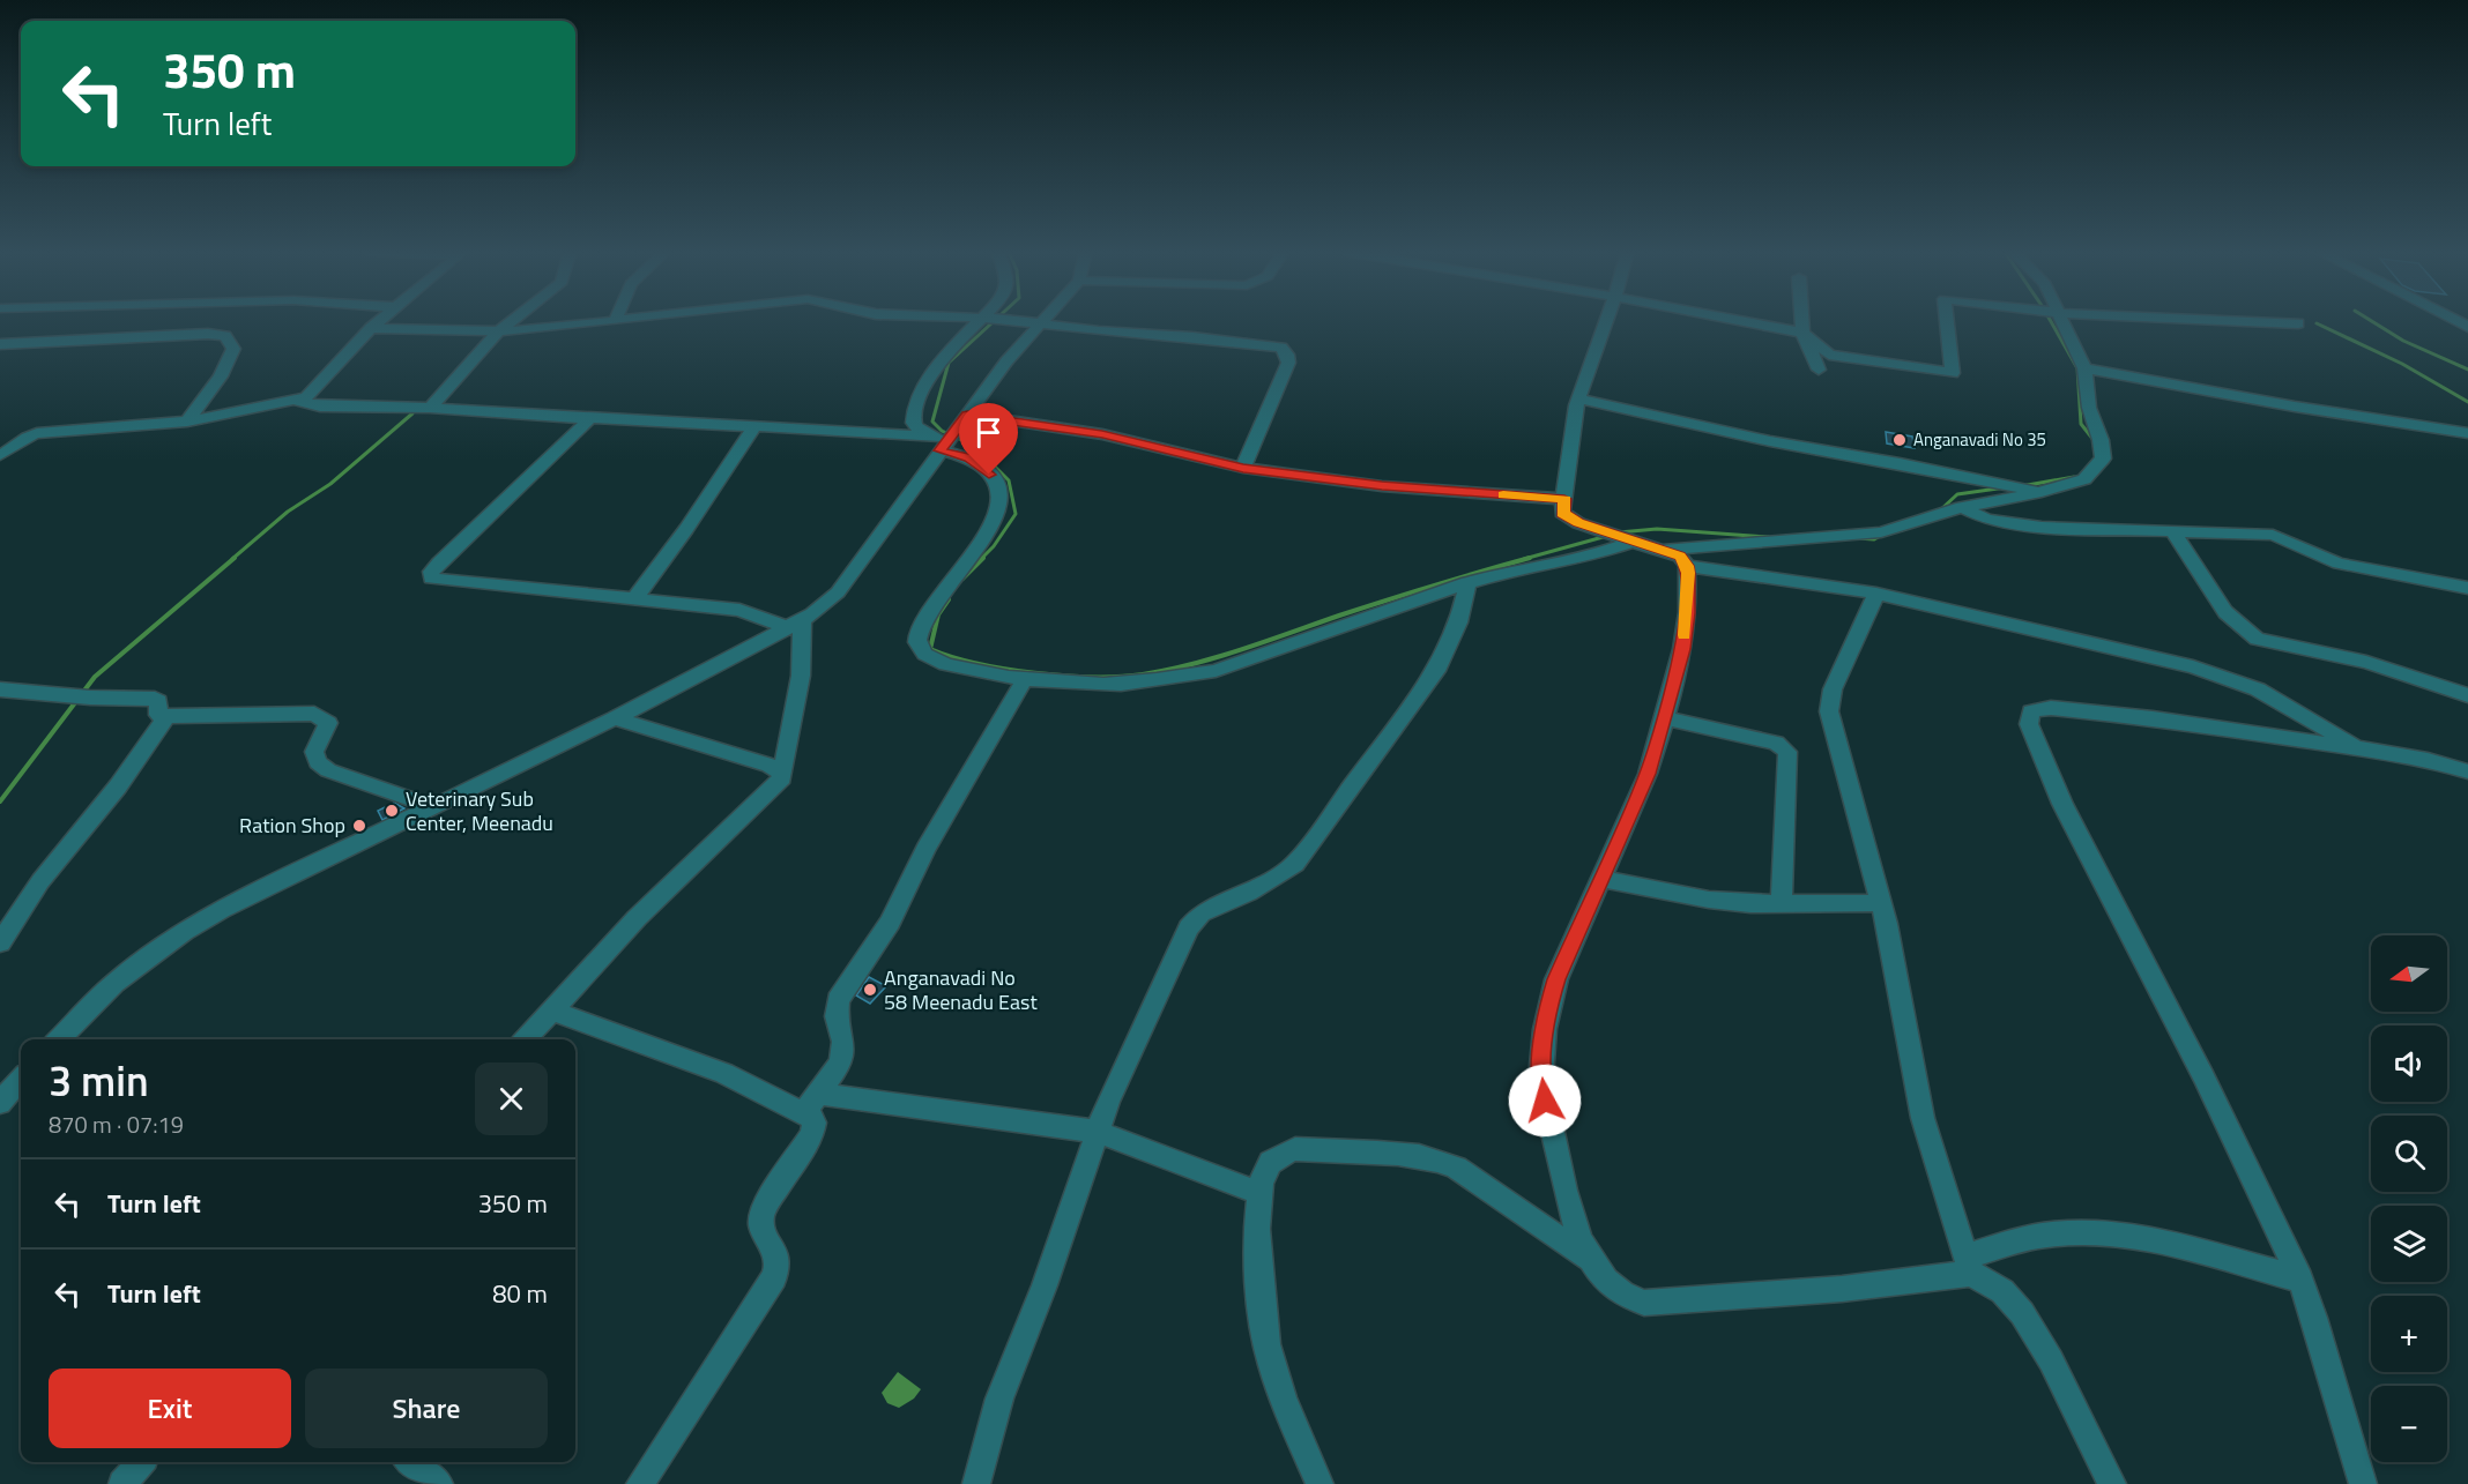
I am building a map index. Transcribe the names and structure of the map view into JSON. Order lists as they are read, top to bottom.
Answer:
{
  "places": [
    "Anganavadi No 35",
    "Veterinary Sub Center, Meenadu",
    "Ration Shop",
    "Anganavadi No 58 Meenadu East"
  ],
  "north": "left",
  "page": {
    "turn": ["350 m", "Turn left"],
    "map_buttons": ["+", "−"],
    "heading": ["3 min", "870 m · 07:19"],
    "list": [
      {
        "name": "Turn left",
        "value": "350 m"
      },
      {
        "name": "Turn left",
        "value": "80 m"
      }
    ],
    "buttons": ["Exit", "Share"]
  }
}
